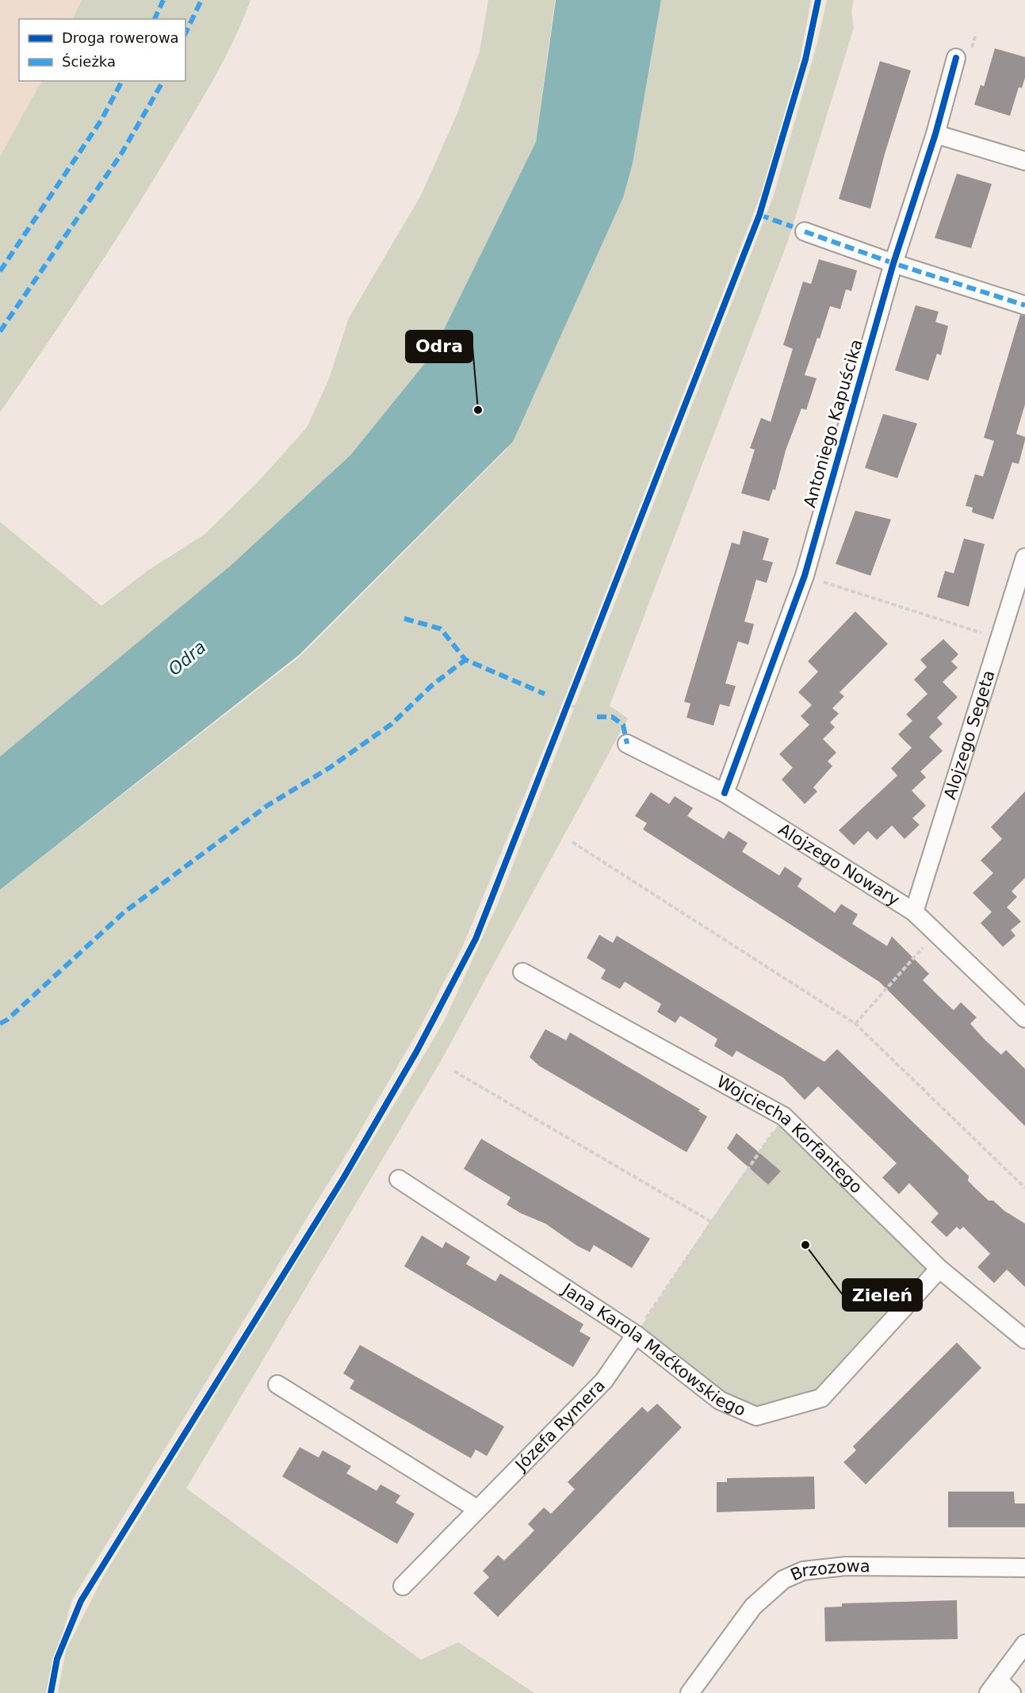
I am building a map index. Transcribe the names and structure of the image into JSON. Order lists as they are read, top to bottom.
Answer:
{
  "streets": {
    "street": [
      "Antoniego Kapuścika",
      "Alojzego Segeta",
      "Alojzego Nowary",
      "Wojciecha Korfantego",
      "Jana Karola Maćkowskiego",
      "Józefa Rymera",
      "Brzozowa"
    ]
  },
  "crossings": [
    ["Antoniego Kapuścika", "Alojzego Nowary"],
    ["Alojzego Segeta", "Alojzego Nowary"],
    ["Wojciecha Korfantego", "Jana Karola Maćkowskiego"],
    ["Jana Karola Maćkowskiego", "Józefa Rymera"]
  ],
  "water": ["Odra"],
  "places": ["Odra", "Zieleń"],
  "legend": ["Droga rowerowa", "Ścieżka"]
}
